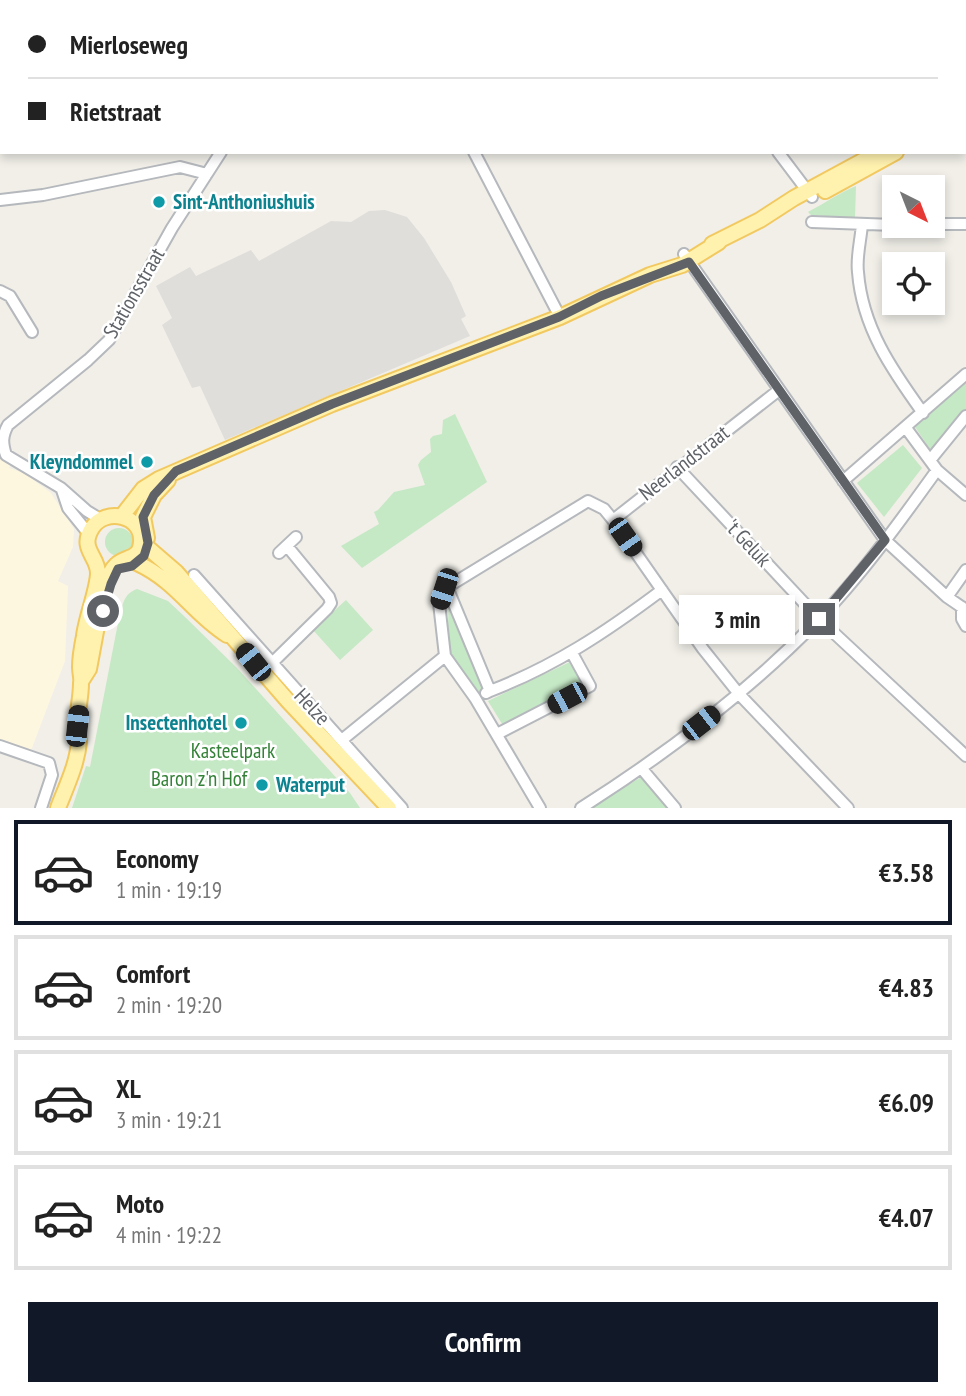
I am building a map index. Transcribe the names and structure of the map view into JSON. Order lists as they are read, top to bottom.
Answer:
{
  "streets": {
    "main road": ["Helze"],
    "street": ["Stationsstraat", "Neerlandstraat", "'t Geluk"]
  },
  "crossings": [
    ["Neerlandstraat", "'t Geluk"]
  ],
  "parks": ["Kasteelpark", "Baron z'n Hof"],
  "places": [
    "Sint-Anthoniushuis",
    "Kleyndommel",
    "Insectenhotel",
    "Waterput"
  ],
  "north": "bottom right",
  "page": {
    "banner": ["Mierloseweg", "Rietstraat"],
    "bubble": "3 min",
    "list": [
      {
        "name": "Economy",
        "note": "1 min · 19:19",
        "value": "€3.58"
      },
      {
        "name": "Comfort",
        "note": "2 min · 19:20",
        "value": "€4.83"
      },
      {
        "name": "XL",
        "note": "3 min · 19:21",
        "value": "€6.09"
      },
      {
        "name": "Moto",
        "note": "4 min · 19:22",
        "value": "€4.07"
      }
    ],
    "buttons": "Confirm"
  }
}
